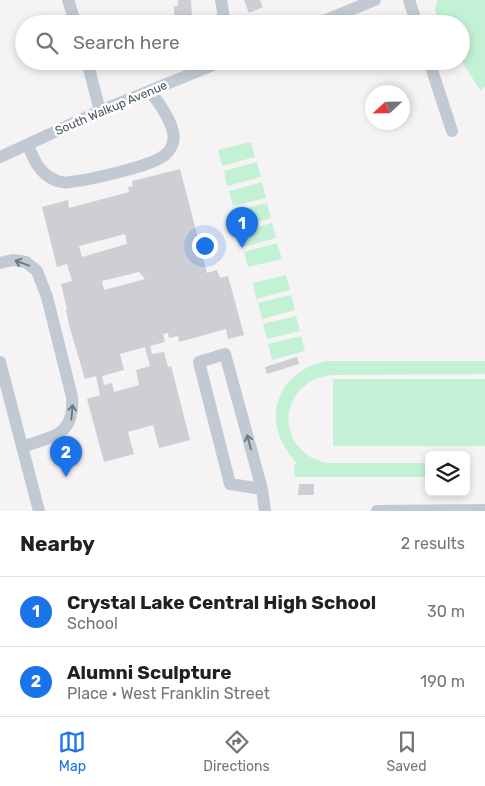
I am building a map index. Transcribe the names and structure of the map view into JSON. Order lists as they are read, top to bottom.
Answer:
{
  "streets": {
    "street": ["South Walkup Avenue"]
  },
  "north": "left",
  "page": {
    "search": "Search here",
    "pins": ["1", "2"],
    "heading": ["Nearby", "2 results"],
    "list": [
      {
        "mark": "1",
        "name": "Crystal Lake Central High School",
        "note": "School",
        "value": "30 m"
      },
      {
        "mark": "2",
        "name": "Alumni Sculpture",
        "note": "Place · West Franklin Street",
        "value": "190 m"
      }
    ],
    "nav": ["Map", "Directions", "Saved"]
  }
}
